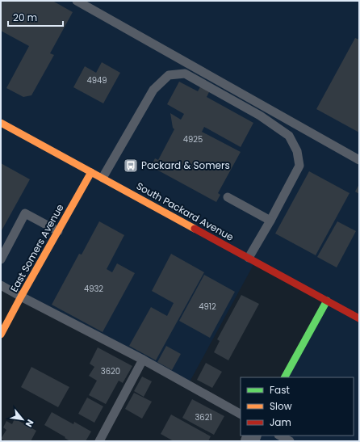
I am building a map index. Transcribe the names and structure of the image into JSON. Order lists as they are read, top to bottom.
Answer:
{
  "streets": {
    "street": ["South Packard Avenue", "East Somers Avenue"]
  },
  "crossings": [
    ["South Packard Avenue", "East Somers Avenue"]
  ],
  "places": {
    "bus stop": ["Packard & Somers"]
  },
  "house_numbers": [
    "4949",
    "4925",
    "4932",
    "4912",
    "3620",
    "3621"
  ],
  "legend": ["Fast", "Slow", "Jam"],
  "scale_bar": "20 m",
  "north": "bottom right"
}
